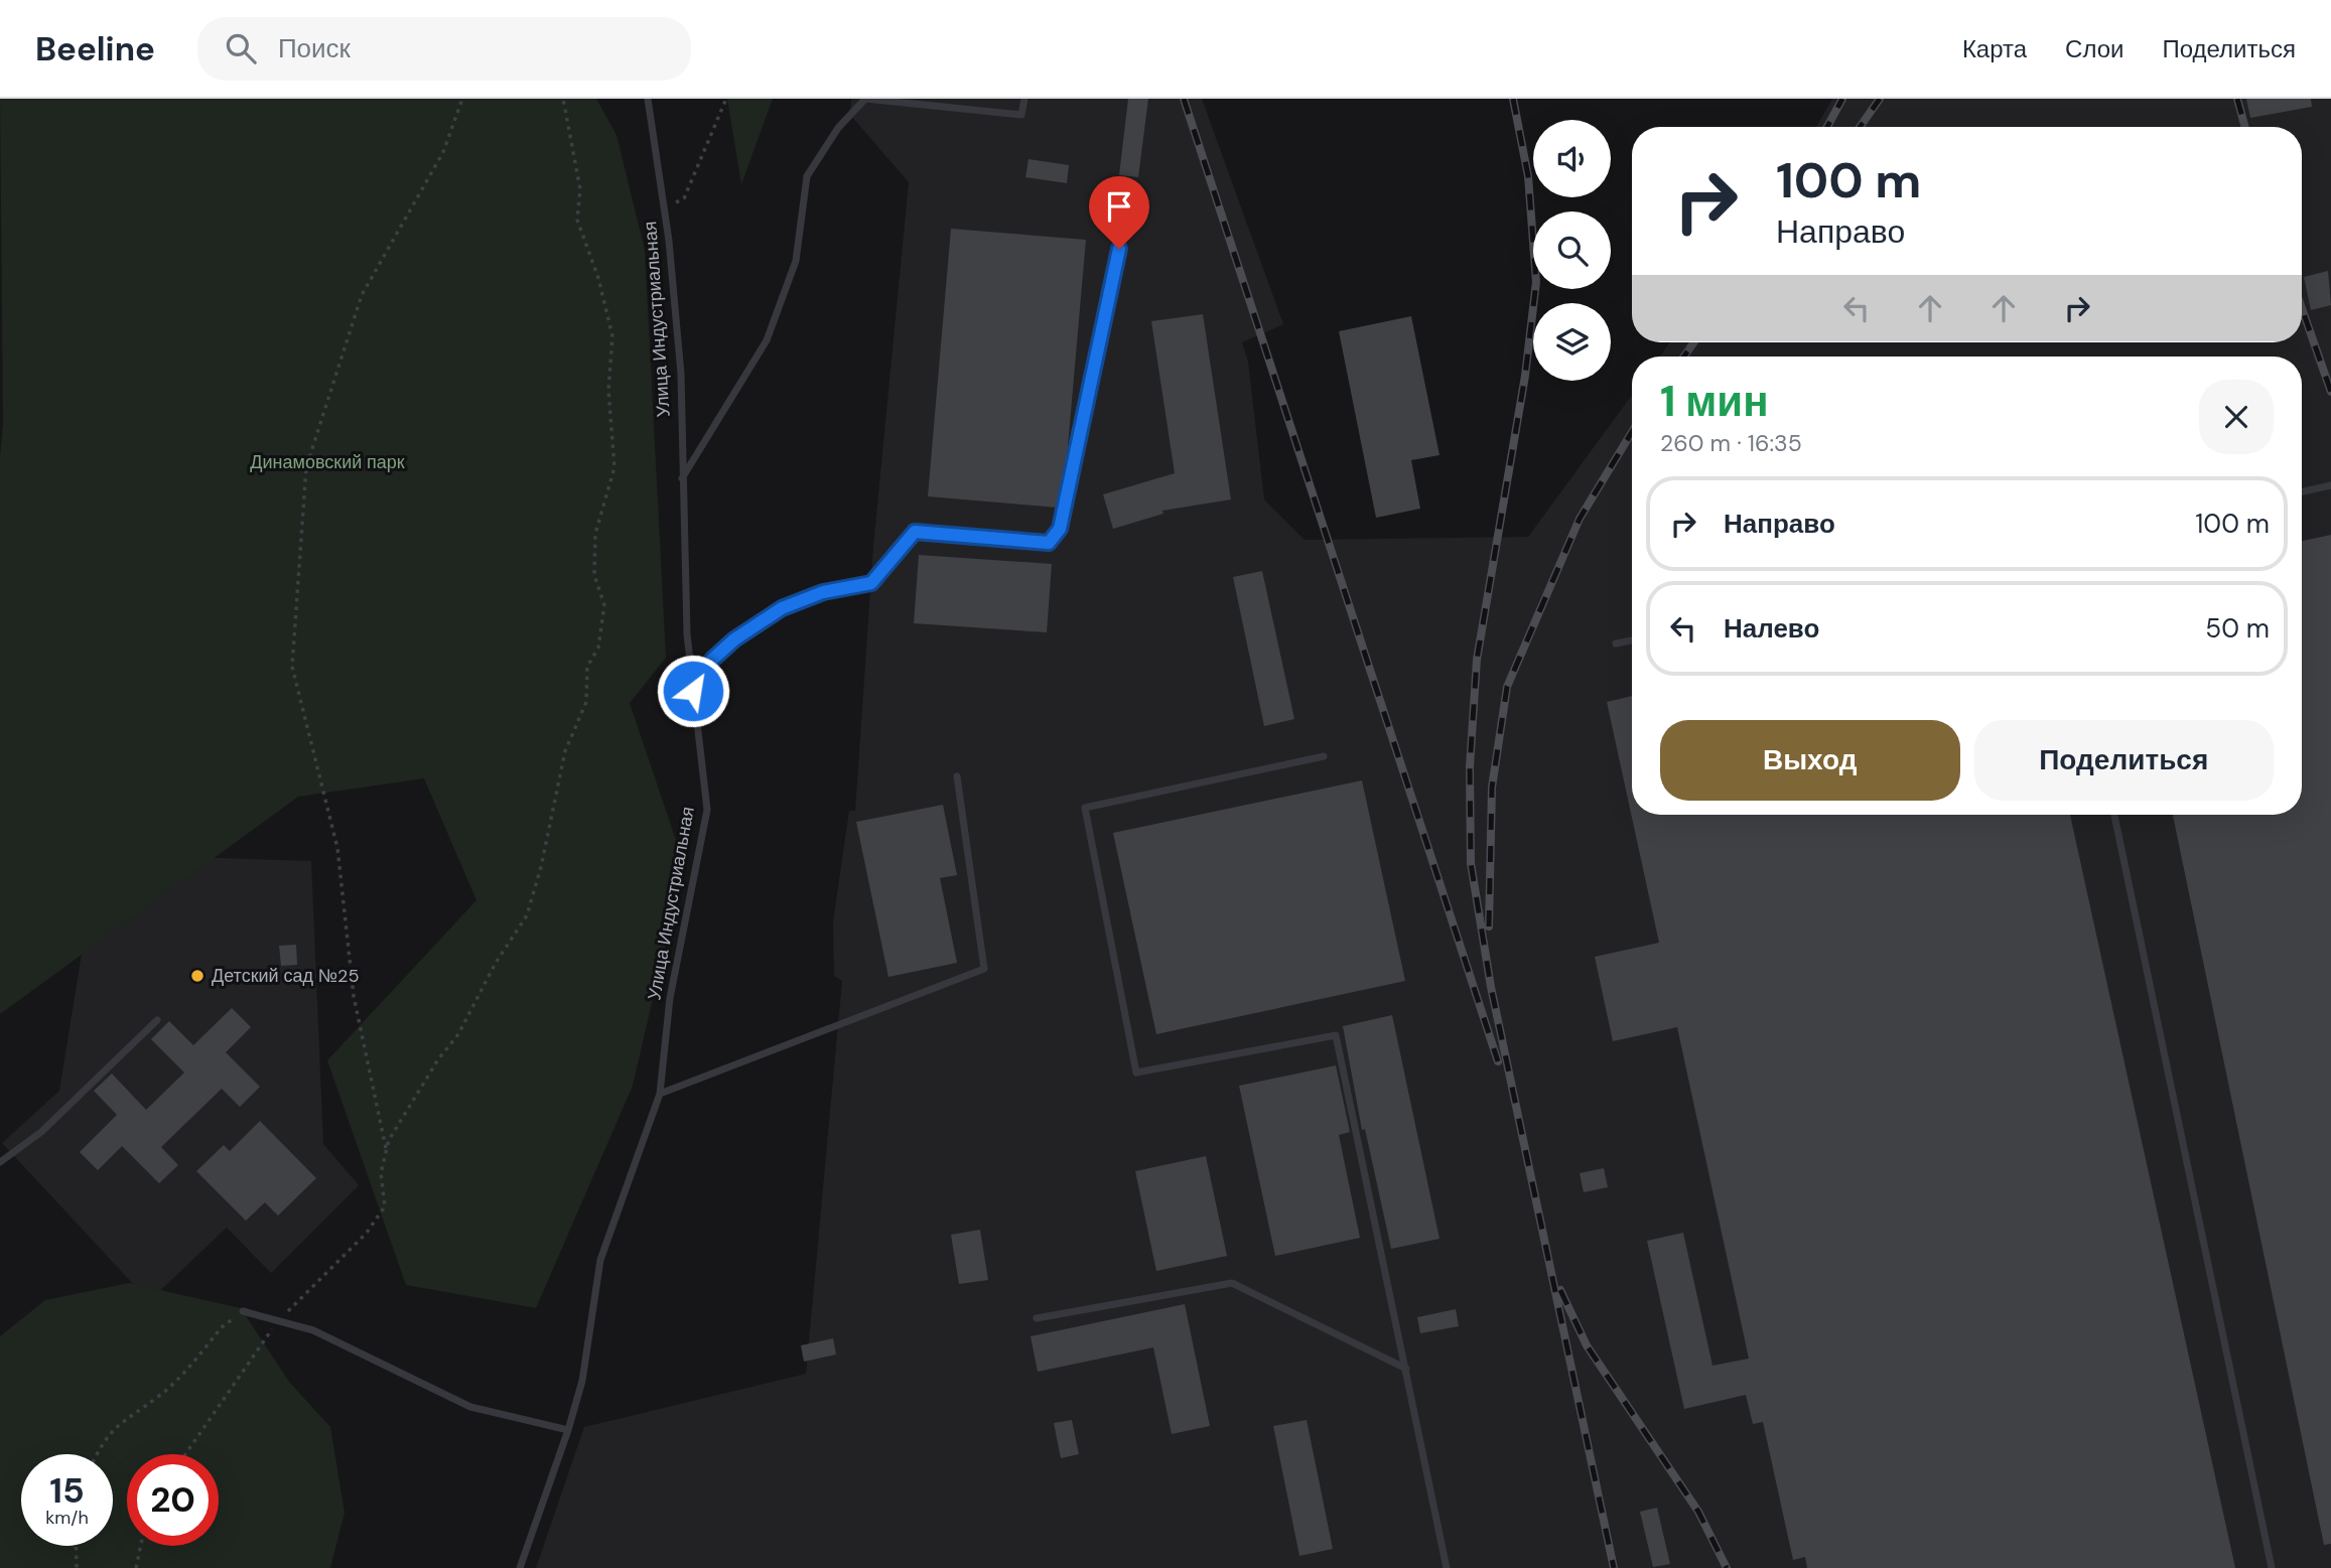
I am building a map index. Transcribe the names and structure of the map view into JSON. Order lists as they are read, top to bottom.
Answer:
{
  "streets": {
    "lane": ["Улица Индустриальная"]
  },
  "parks": ["Динамовский парк"],
  "places": ["Детский сад №25"],
  "page": {
    "header": "Beeline",
    "search": "Поиск",
    "nav": ["Карта", "Слои", "Поделиться"],
    "turn": ["100 m", "Направо"],
    "heading": ["1 мин", "260 m · 16:35"],
    "list": [
      {
        "name": "Направо",
        "value": "100 m"
      },
      {
        "name": "Налево",
        "value": "50 m"
      }
    ],
    "buttons": ["Выход", "Поделиться"],
    "speed": "15 km/h",
    "limit": "20"
  }
}
